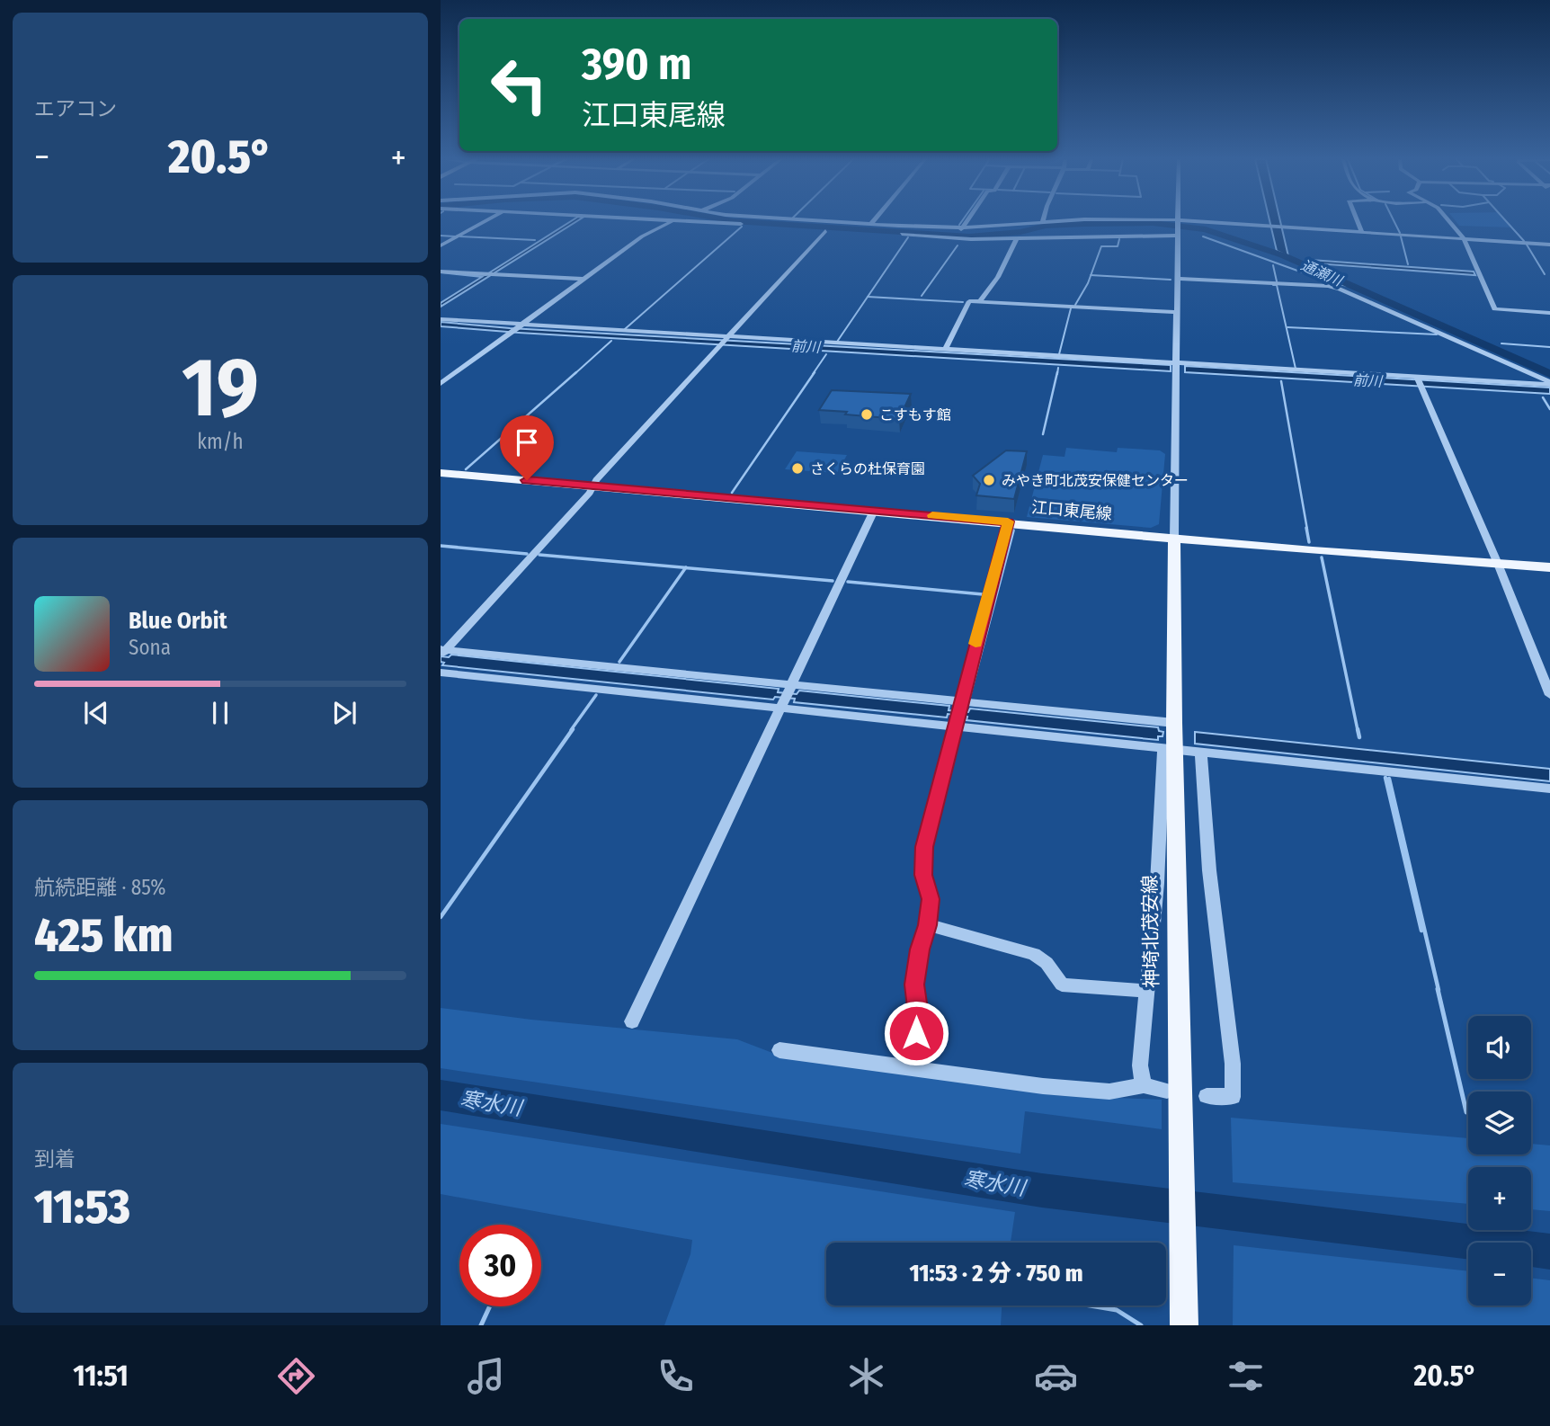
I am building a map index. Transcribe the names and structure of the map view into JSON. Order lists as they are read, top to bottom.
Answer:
{
  "streets": {
    "main road": ["江口東尾線", "神埼北茂安線"]
  },
  "crossings": [
    ["江口東尾線", "神埼北茂安線"]
  ],
  "water": ["通瀬川", "前川", "寒水川"],
  "places": ["こすもす館", "さくらの杜保育園", "みやき町北茂安保健センター"],
  "page": {
    "tile": [
      "エアコン",
      ["19", "km/h"],
      ["航続距離 · 85%", "425 km"],
      ["到着", "11:53"]
    ],
    "turn": ["390 m", "江口東尾線"],
    "heat": ["−", "20.5°", "+"],
    "song": ["Blue Orbit", "Sona"],
    "map_buttons": ["+", "−"],
    "limit": "30",
    "trip": "11:53 · 2 分 · 750 m",
    "tabs": ["11:51", "20.5°"]
  }
}
